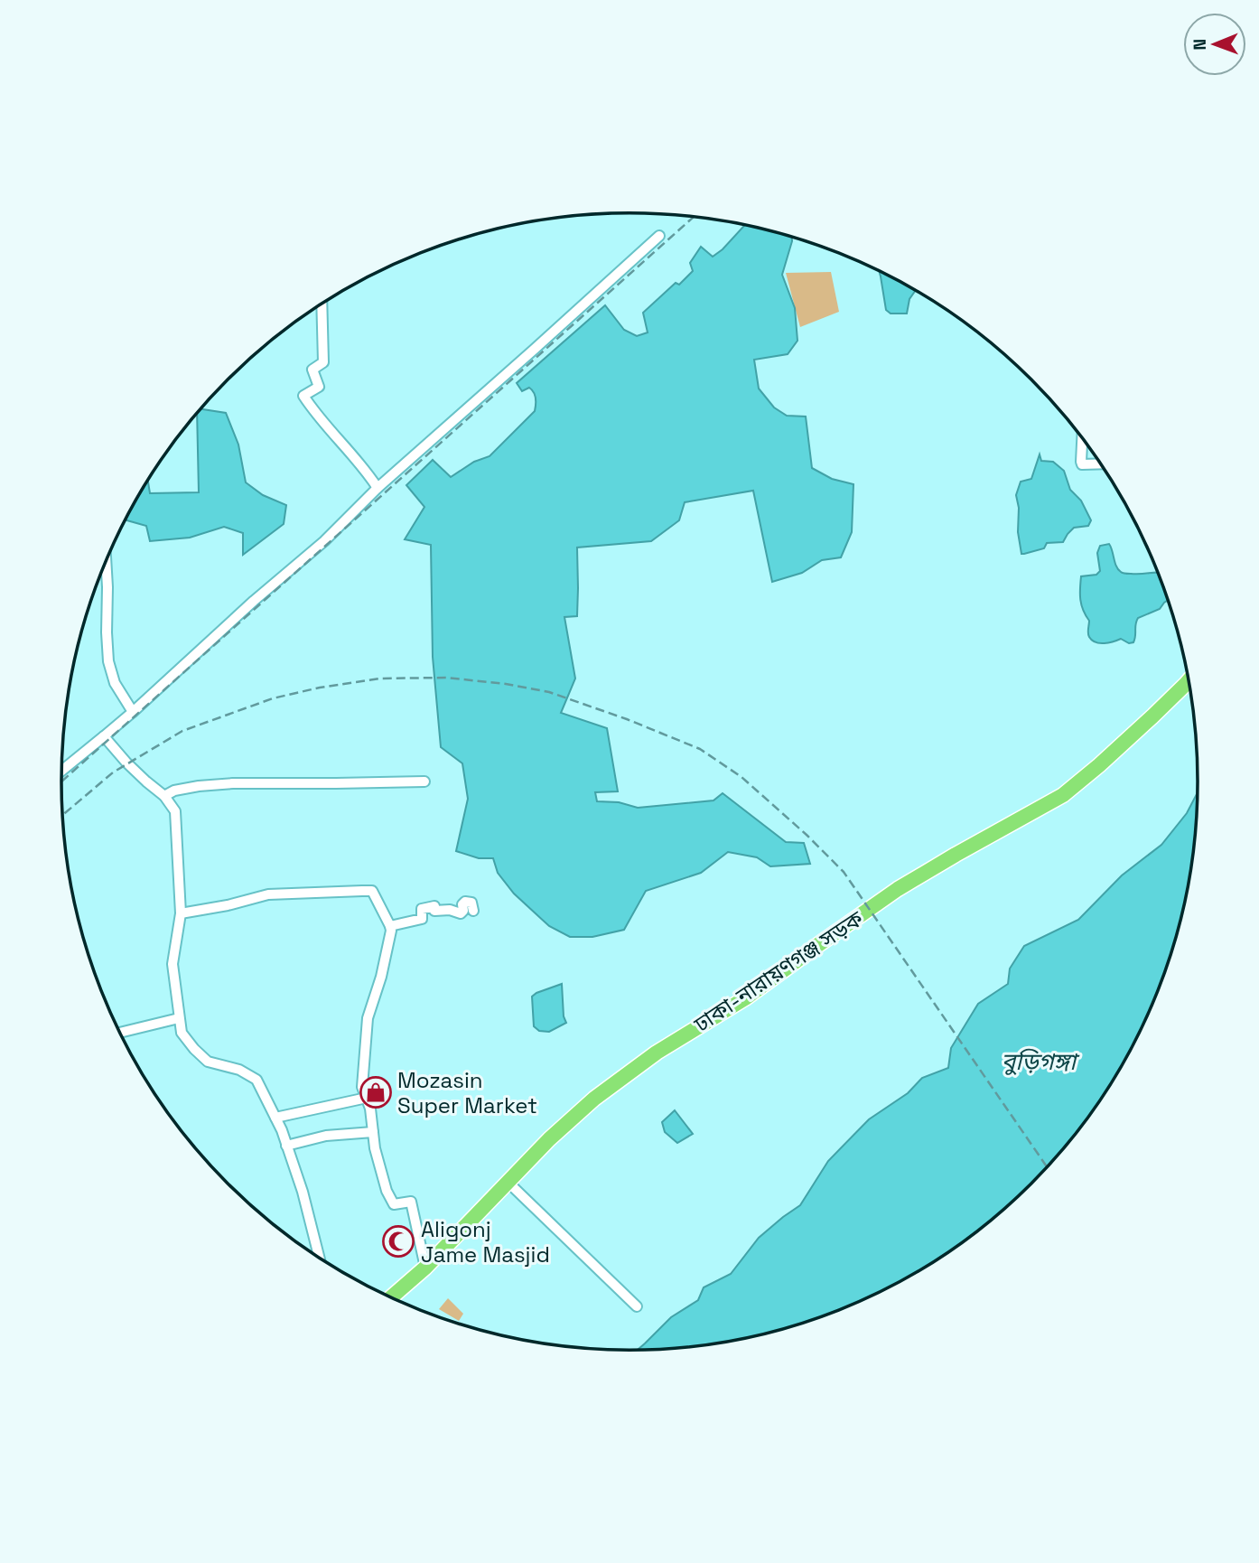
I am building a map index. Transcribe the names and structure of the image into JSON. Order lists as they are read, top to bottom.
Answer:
{
  "streets": {
    "highway": ["ঢাকা-নারায়ণগঞ্জ সড়ক"]
  },
  "water": ["বুড়িগঙ্গা"],
  "places": {
    "shop": ["Mozasin Super Market"],
    "mosque": ["Aligonj Jame Masjid"]
  },
  "north": "left"
}
